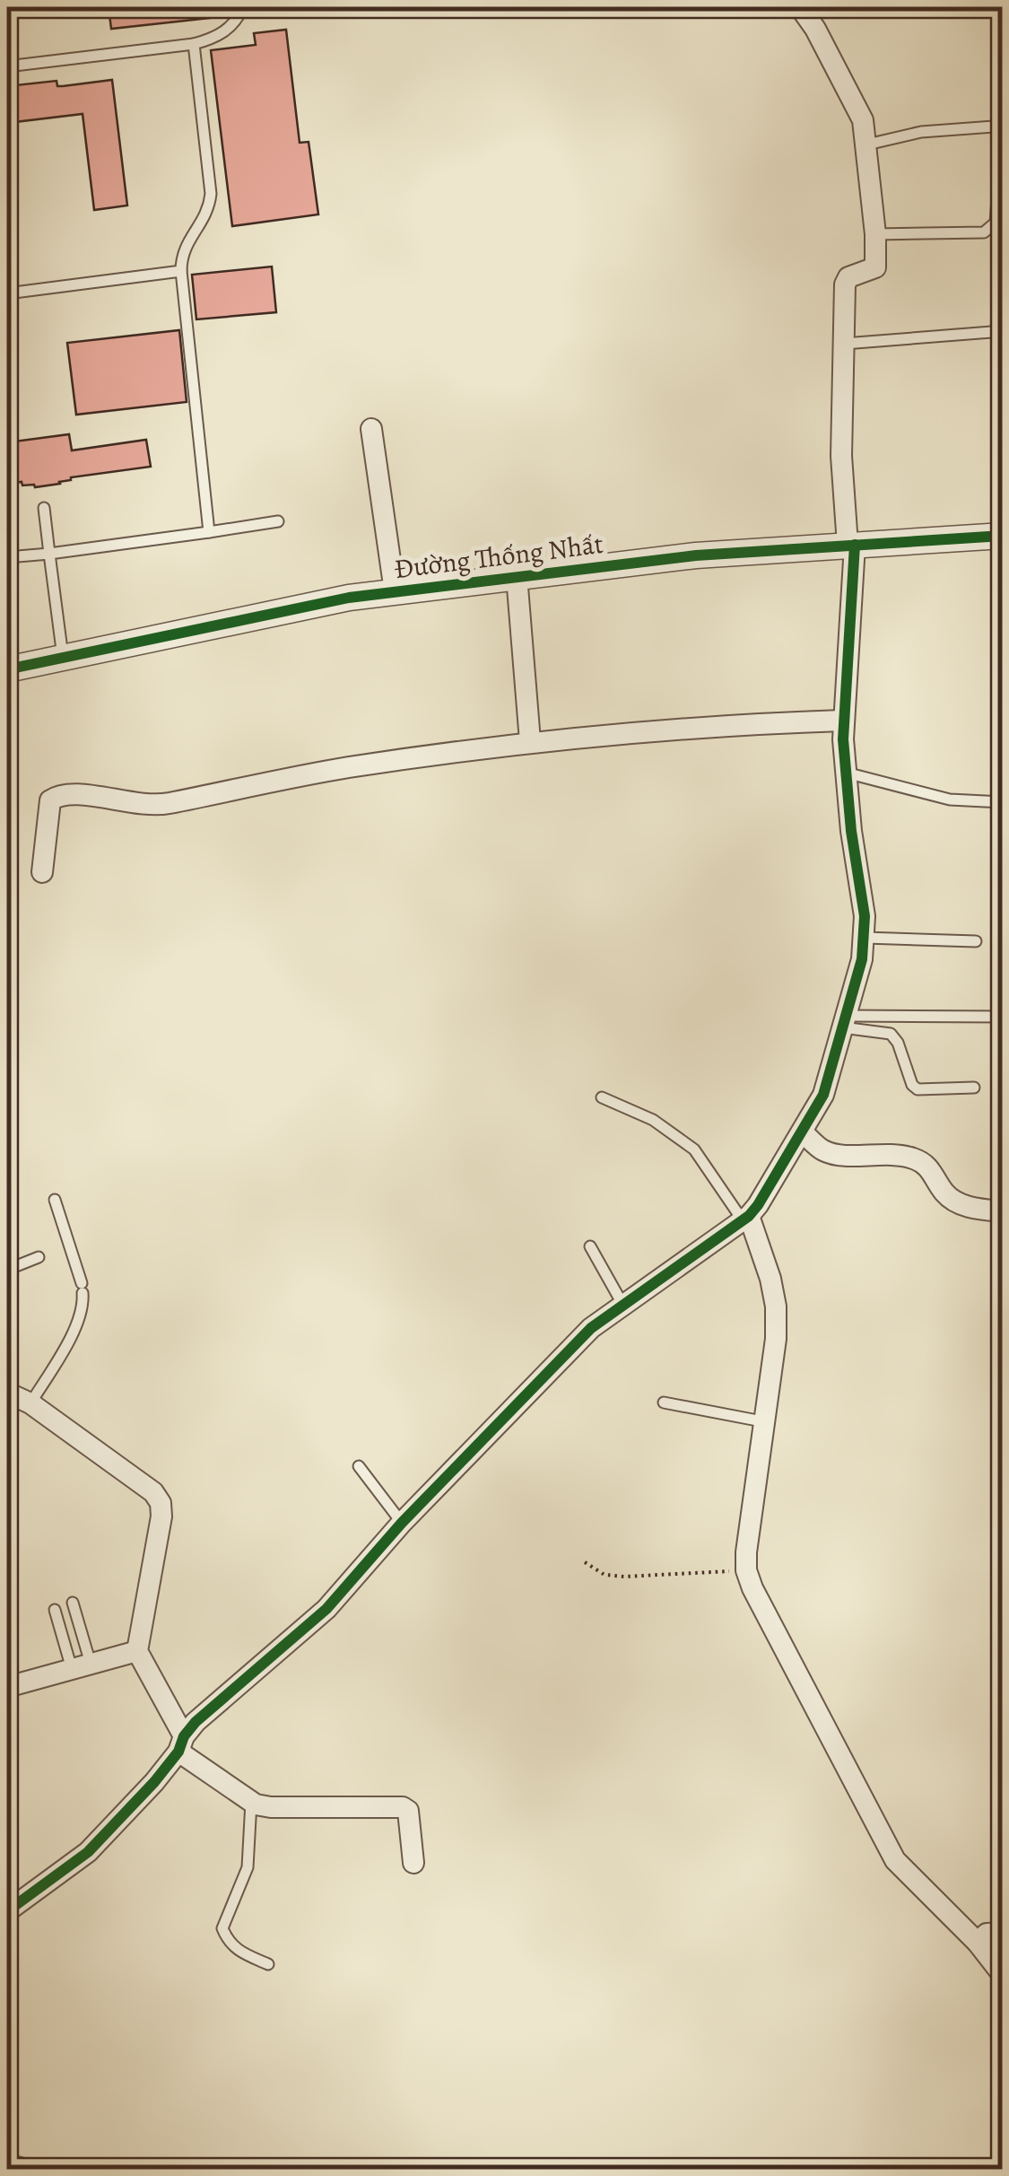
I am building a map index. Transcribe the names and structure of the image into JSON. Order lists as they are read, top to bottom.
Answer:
{
  "streets": {
    "street": ["Đường Thống Nhất"]
  }
}
